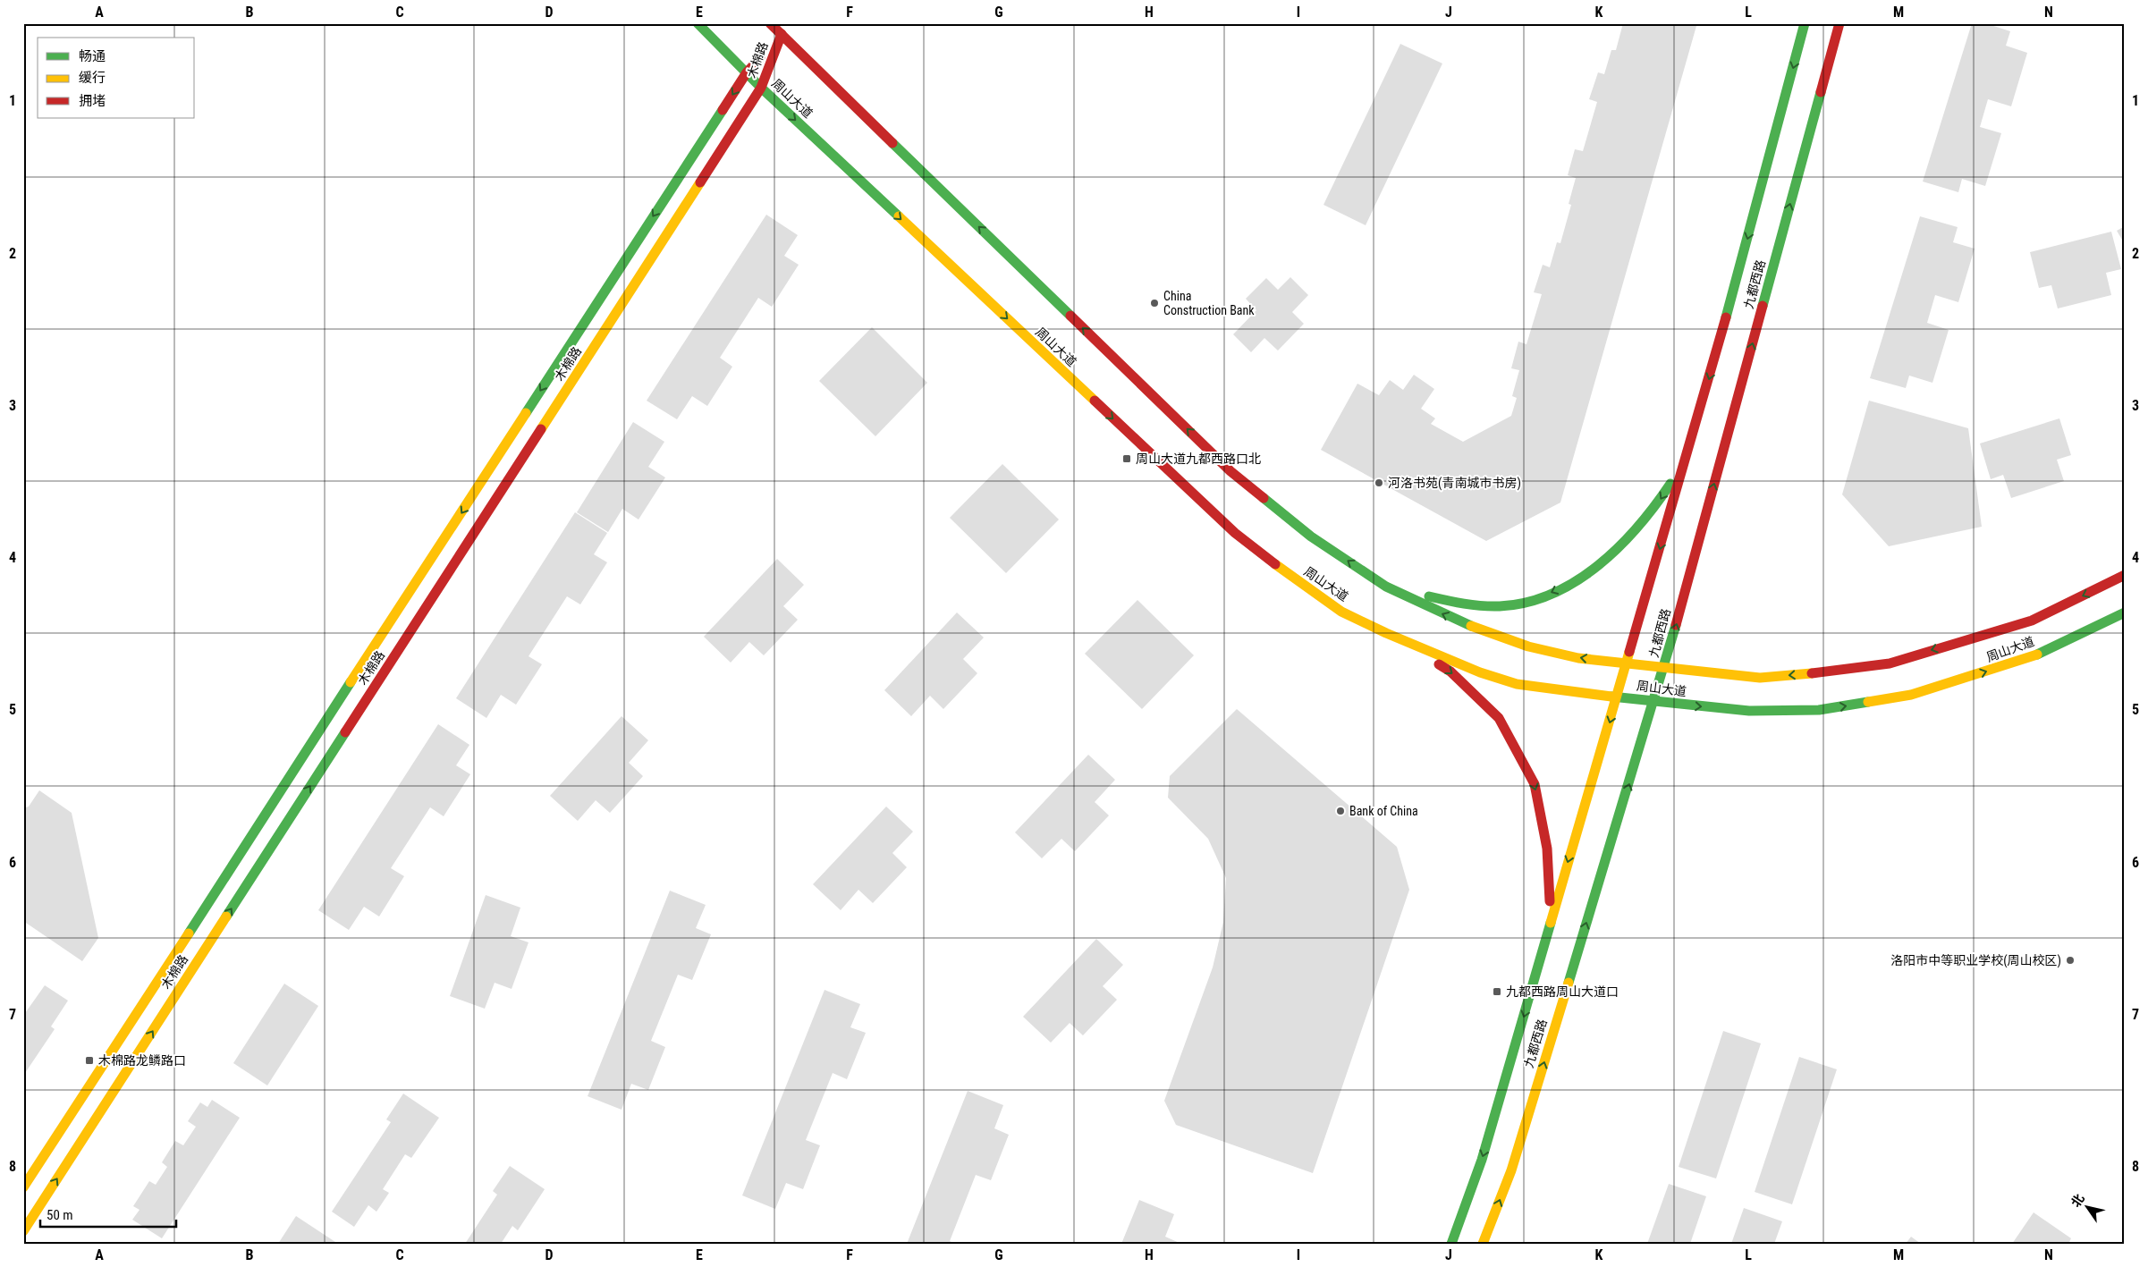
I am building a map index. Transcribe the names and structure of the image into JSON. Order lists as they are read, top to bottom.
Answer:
{
  "streets": {
    "main road": ["木棉路", "周山大道", "九都西路"]
  },
  "crossings": [
    ["木棉路", "周山大道"],
    ["周山大道", "九都西路"]
  ],
  "places": {
    "other": [
      "China Construction Bank",
      "河洛书苑(青南城市书房)",
      "Bank of China",
      "洛阳市中等职业学校(周山校区)"
    ],
    "transit": ["周山大道九都西路口北", "九都西路周山大道口", "木棉路龙鳞路口"]
  },
  "legend": ["畅通", "缓行", "拥堵"],
  "scale_bar": "50 m",
  "north": "top left",
  "grid": {
    "columns": [
      "A",
      "B",
      "C",
      "D",
      "E",
      "F",
      "G",
      "H",
      "I",
      "J",
      "K",
      "L",
      "M",
      "N"
    ],
    "rows": [
      "1",
      "2",
      "3",
      "4",
      "5",
      "6",
      "7",
      "8"
    ]
  }
}
